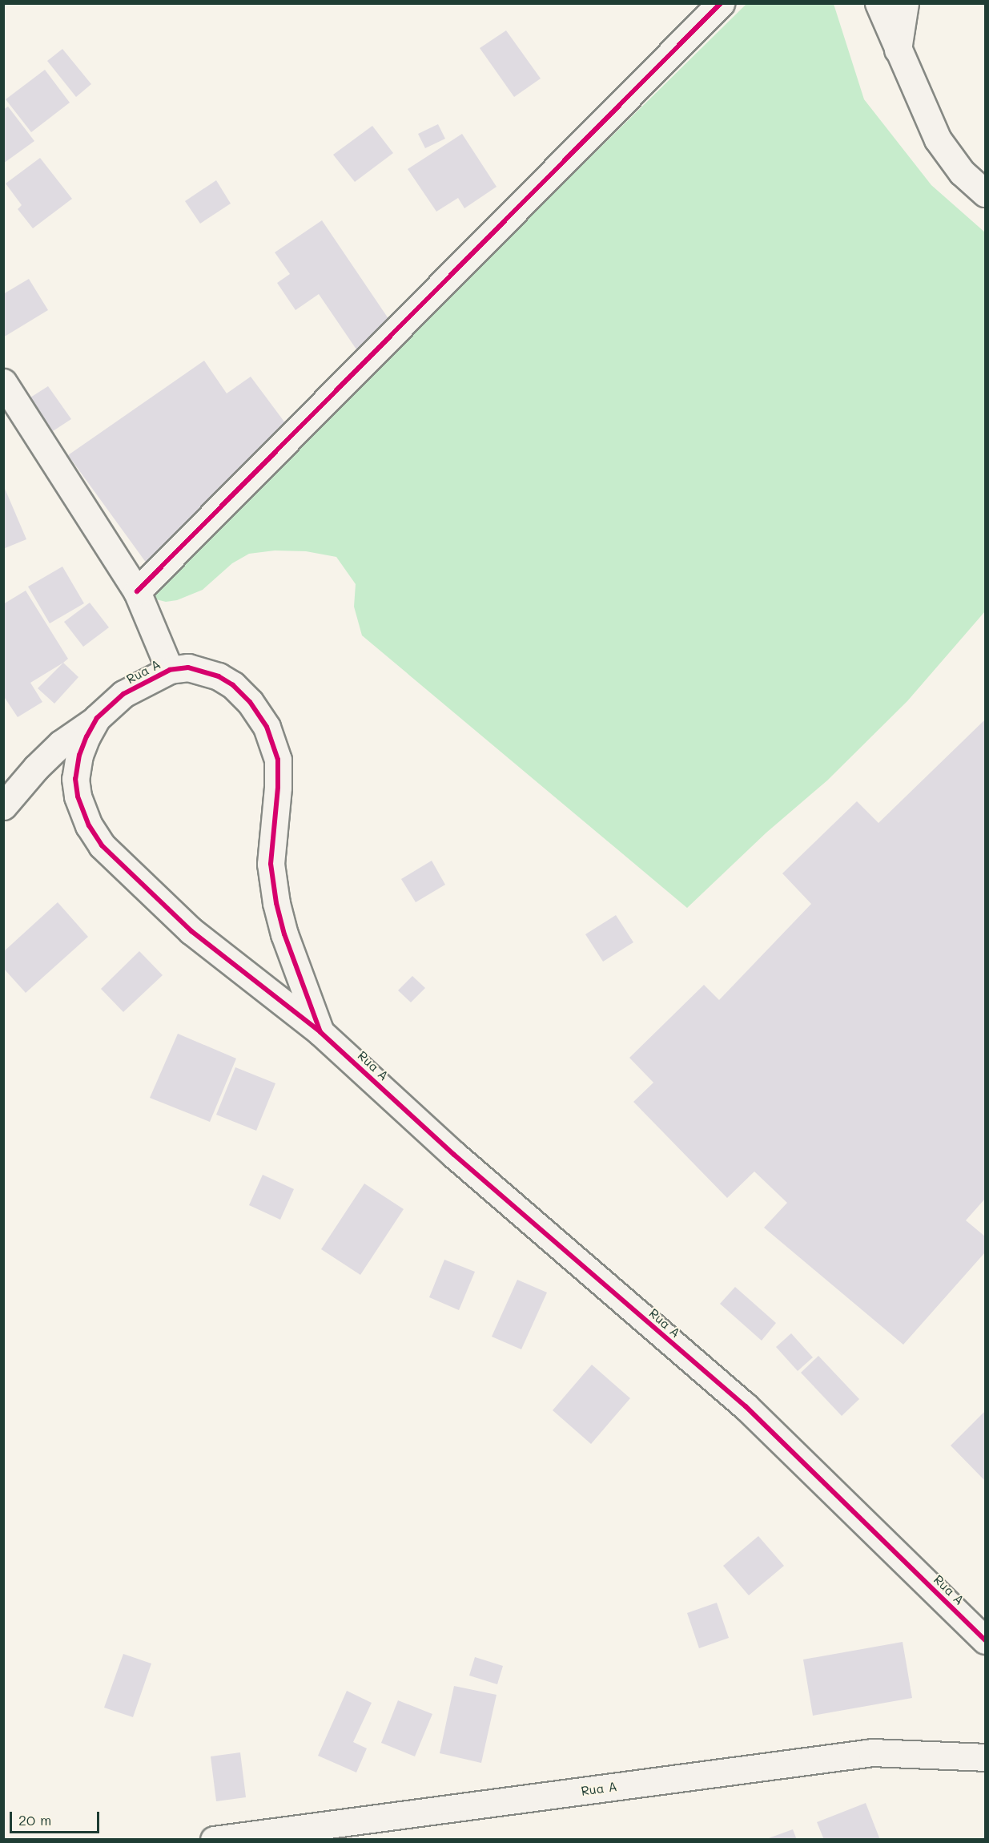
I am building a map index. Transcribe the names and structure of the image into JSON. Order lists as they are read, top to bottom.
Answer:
{
  "streets": {
    "street": ["Rua A"]
  },
  "scale_bar": "20 m"
}
